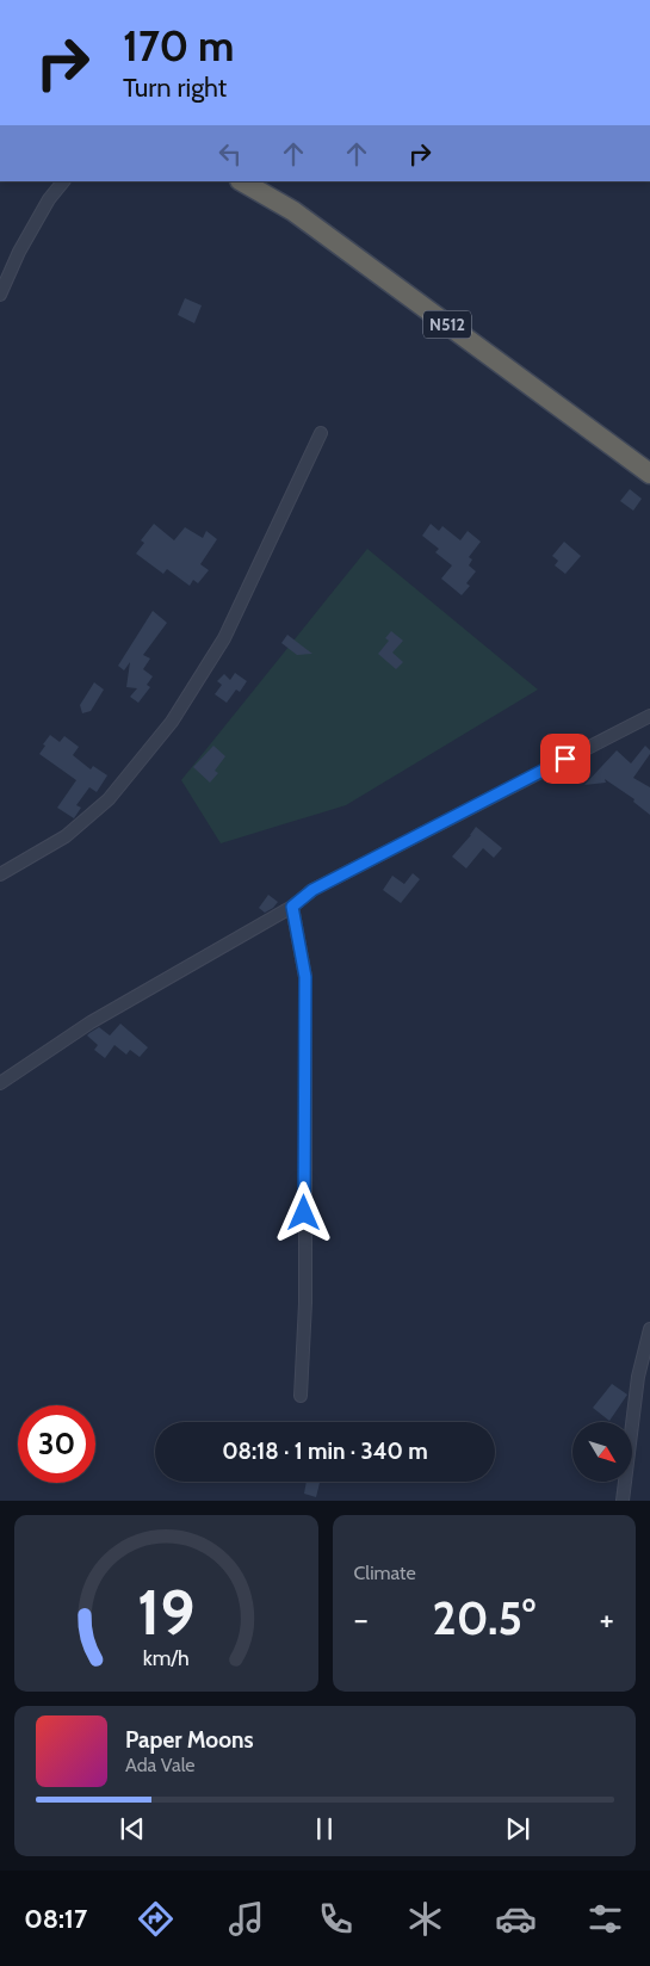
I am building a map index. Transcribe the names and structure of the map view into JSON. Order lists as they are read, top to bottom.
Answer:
{
  "streets": {
    "highway": ["N512"]
  },
  "north": "bottom right",
  "page": {
    "turn": ["170 m", "Turn right"],
    "limit": "30",
    "trip": "08:18 · 1 min · 340 m",
    "tile": "Climate",
    "heat": ["−", "20.5°", "+"],
    "song": ["Paper Moons", "Ada Vale"],
    "tabs": "08:17",
    "gauge": ["19", "km/h"]
  }
}
